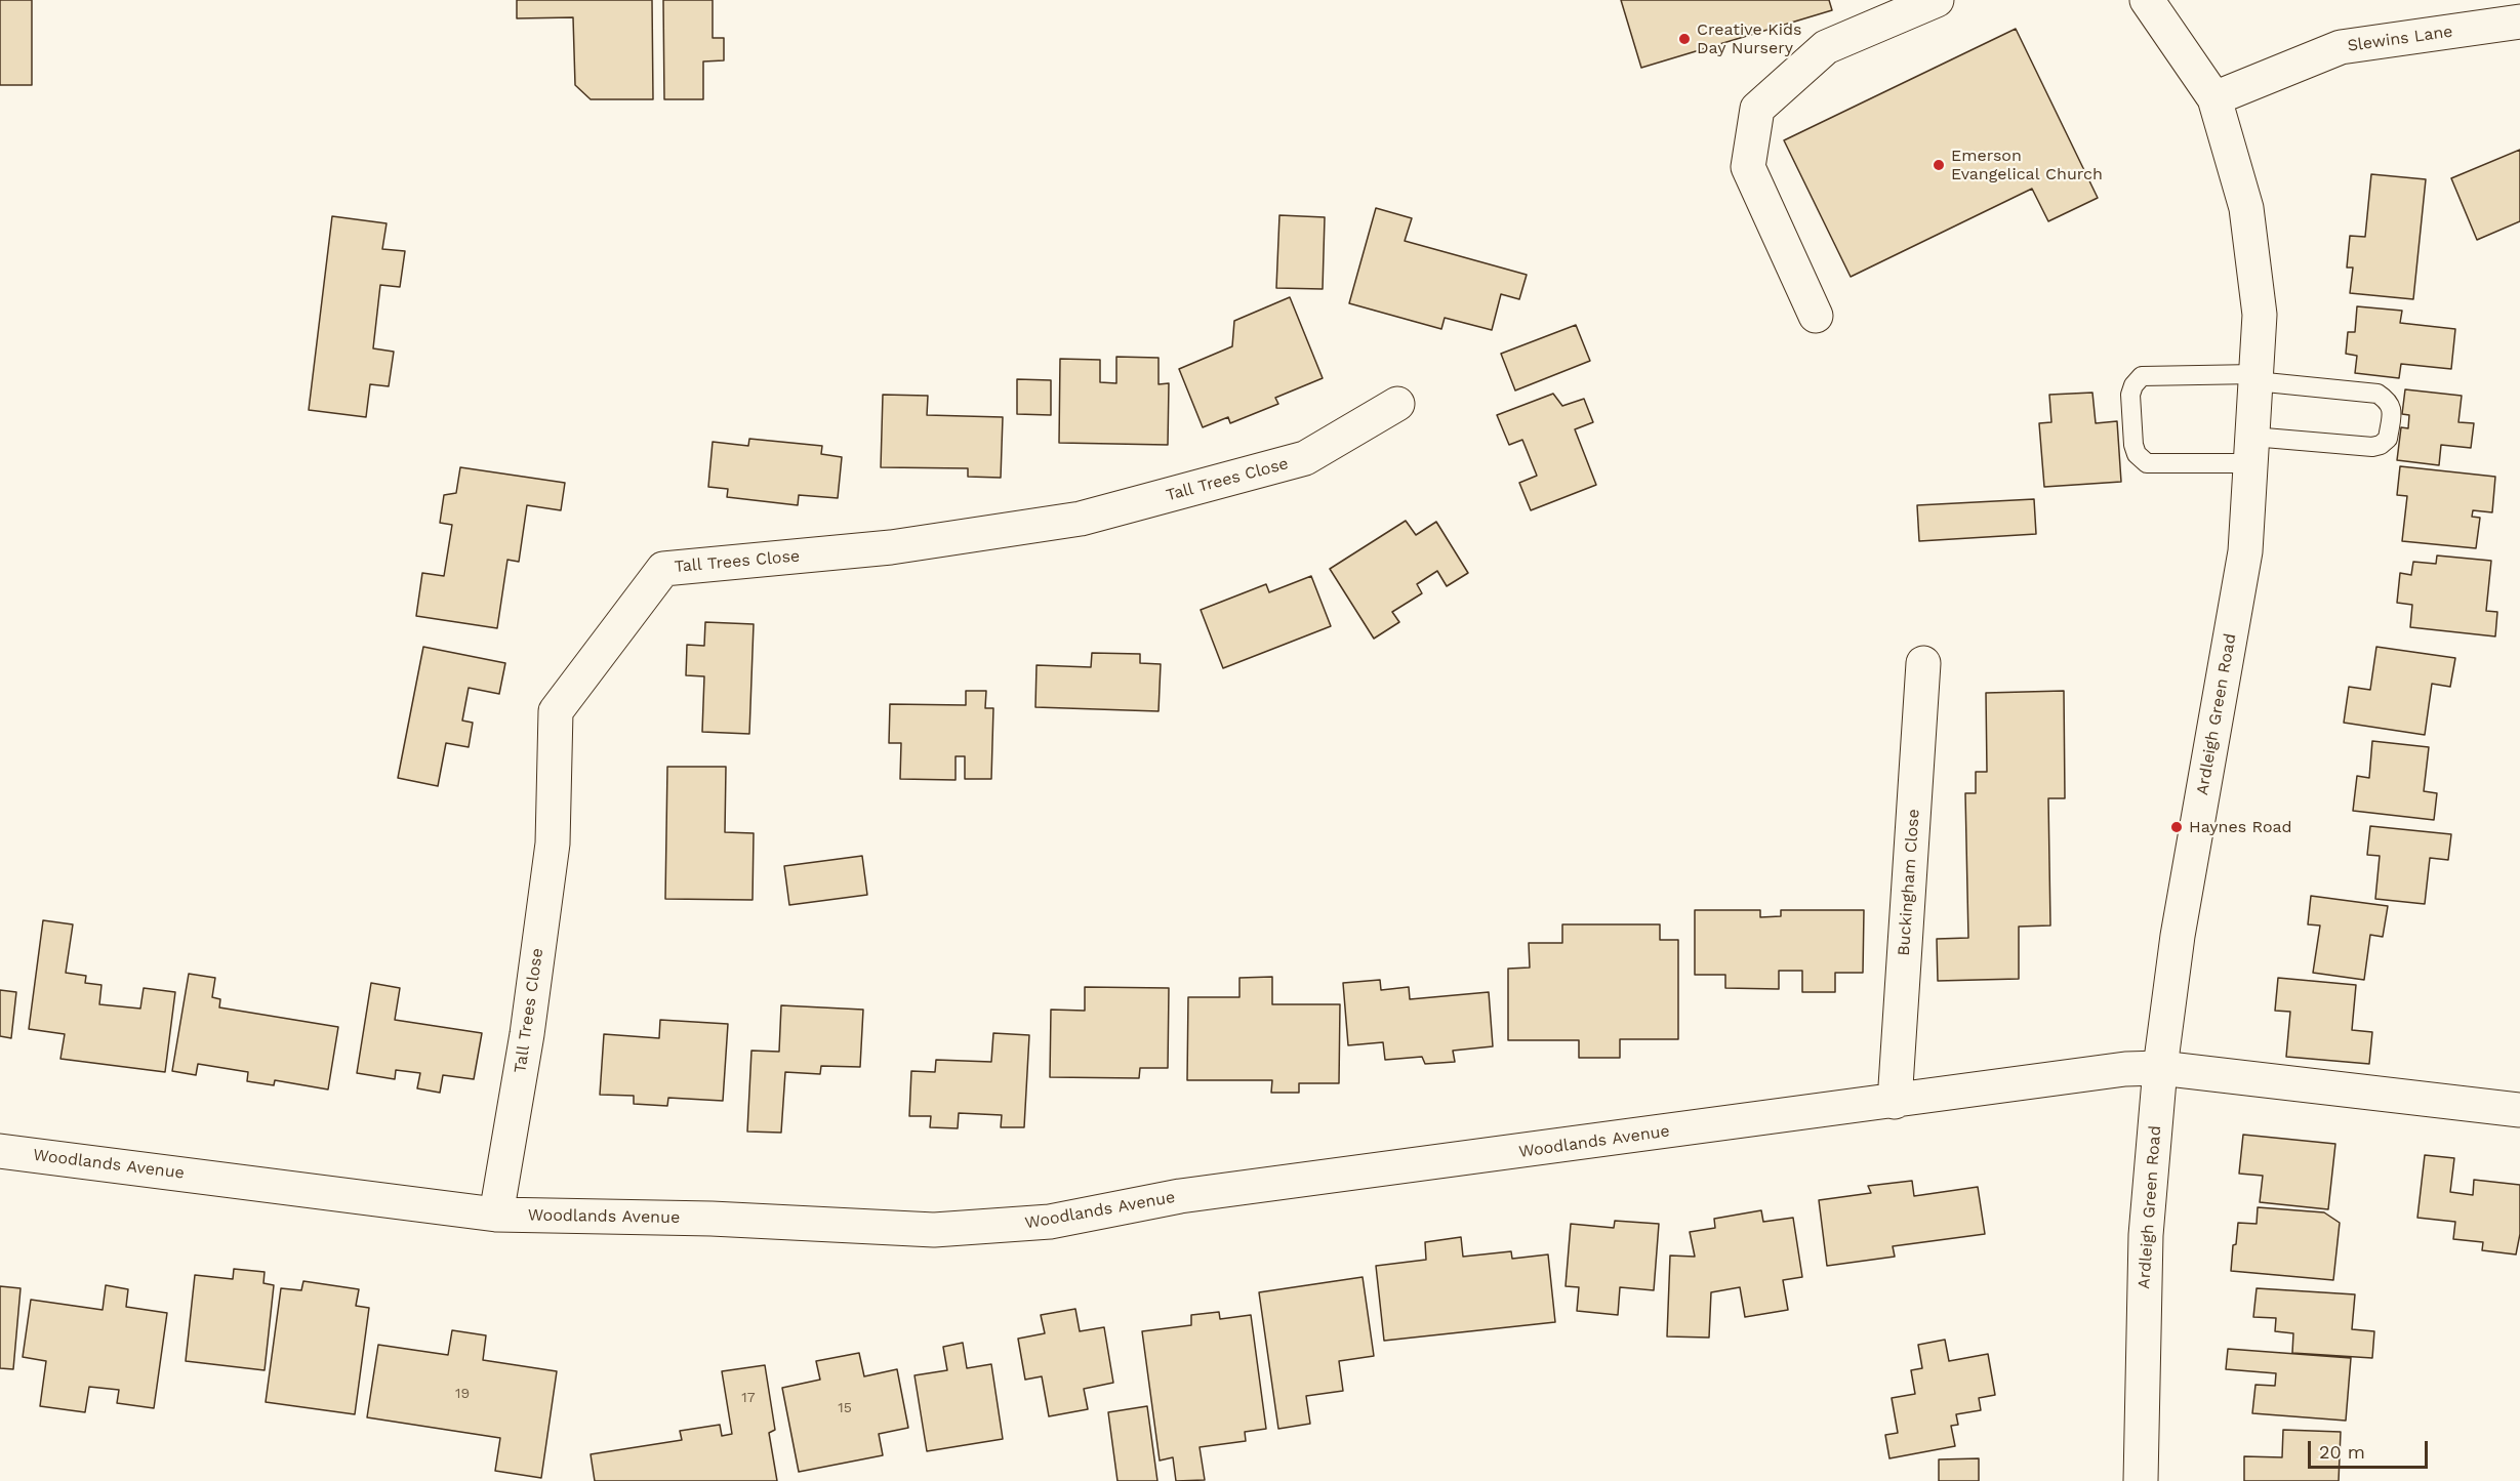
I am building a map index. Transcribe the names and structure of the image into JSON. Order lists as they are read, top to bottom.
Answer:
{
  "streets": {
    "street": [
      "Slewins Lane",
      "Tall Trees Close",
      "Ardleigh Green Road",
      "Buckingham Close",
      "Woodlands Avenue"
    ]
  },
  "crossings": [
    ["Slewins Lane", "Ardleigh Green Road"],
    ["Tall Trees Close", "Woodlands Avenue"],
    ["Ardleigh Green Road", "Woodlands Avenue"],
    ["Buckingham Close", "Woodlands Avenue"]
  ],
  "places": ["Creative Kids Day Nursery", "Emerson Evangelical Church", "Haynes Road"],
  "house_numbers": ["19", "17", "15"],
  "scale_bar": "20 m"
}
